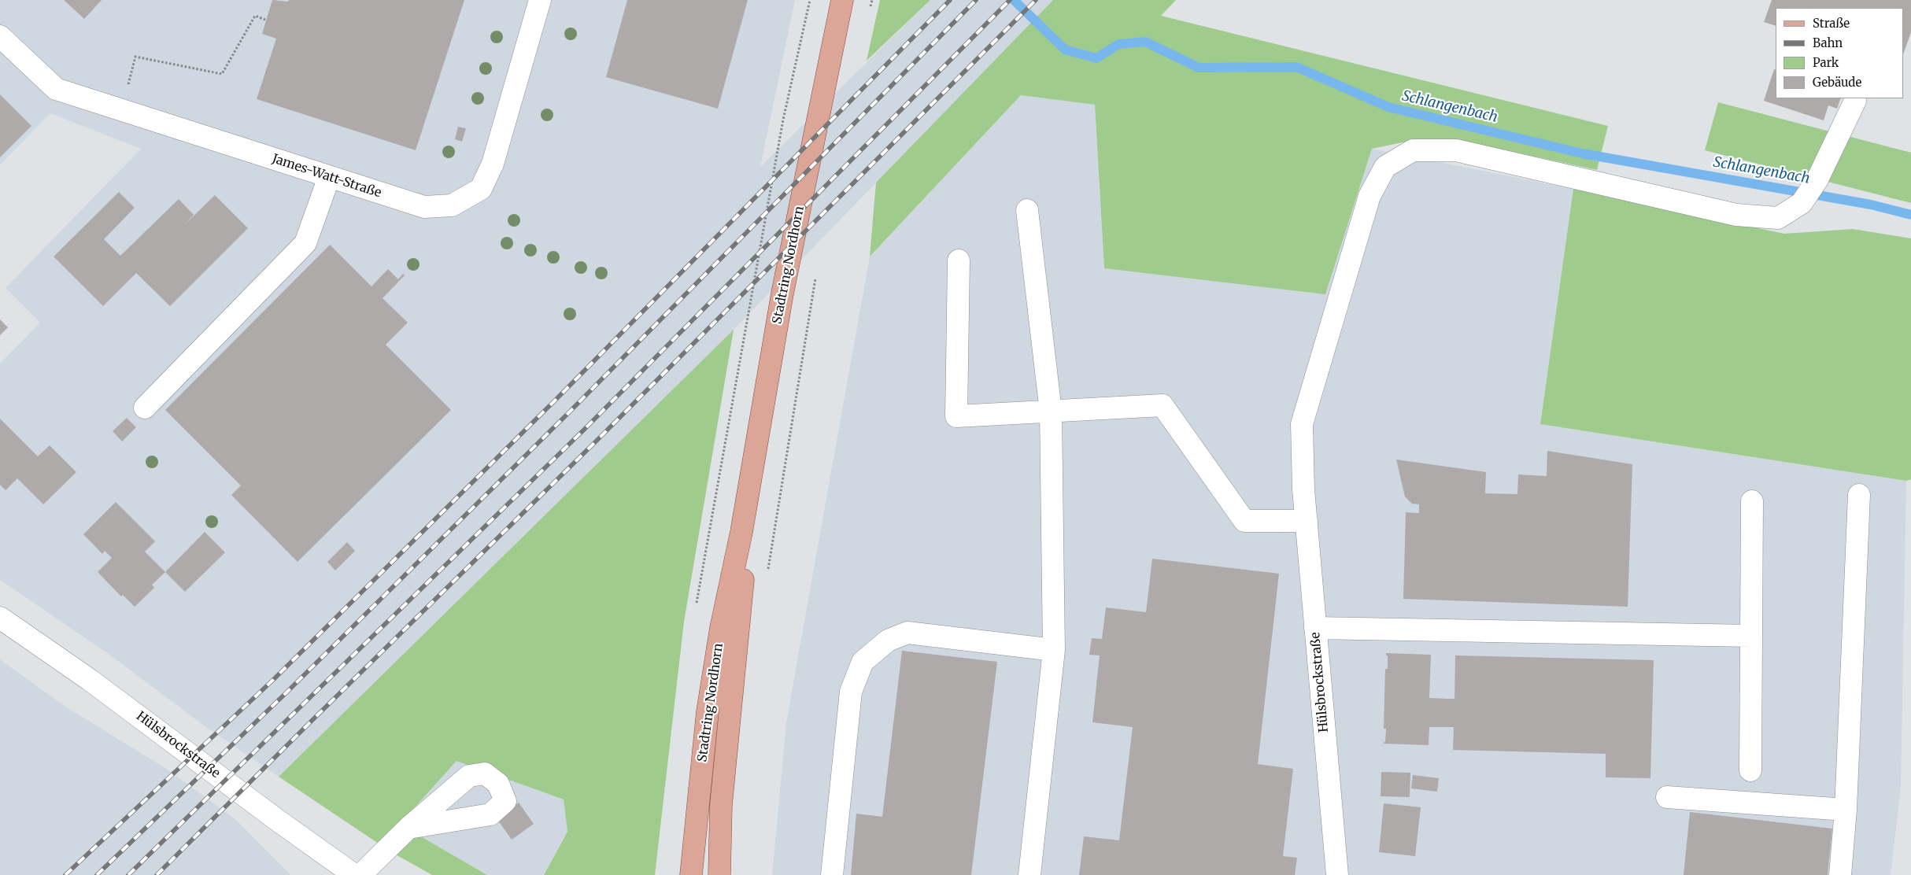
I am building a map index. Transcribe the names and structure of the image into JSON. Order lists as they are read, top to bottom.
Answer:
{
  "streets": {
    "main road": ["Stadtring Nordhorn"],
    "street": ["James-Watt-Straße", "Hülsbrockstraße"]
  },
  "water": ["Schlangenbach"],
  "legend": [
    "Straße",
    "Bahn",
    "Park",
    "Gebäude"
  ]
}
